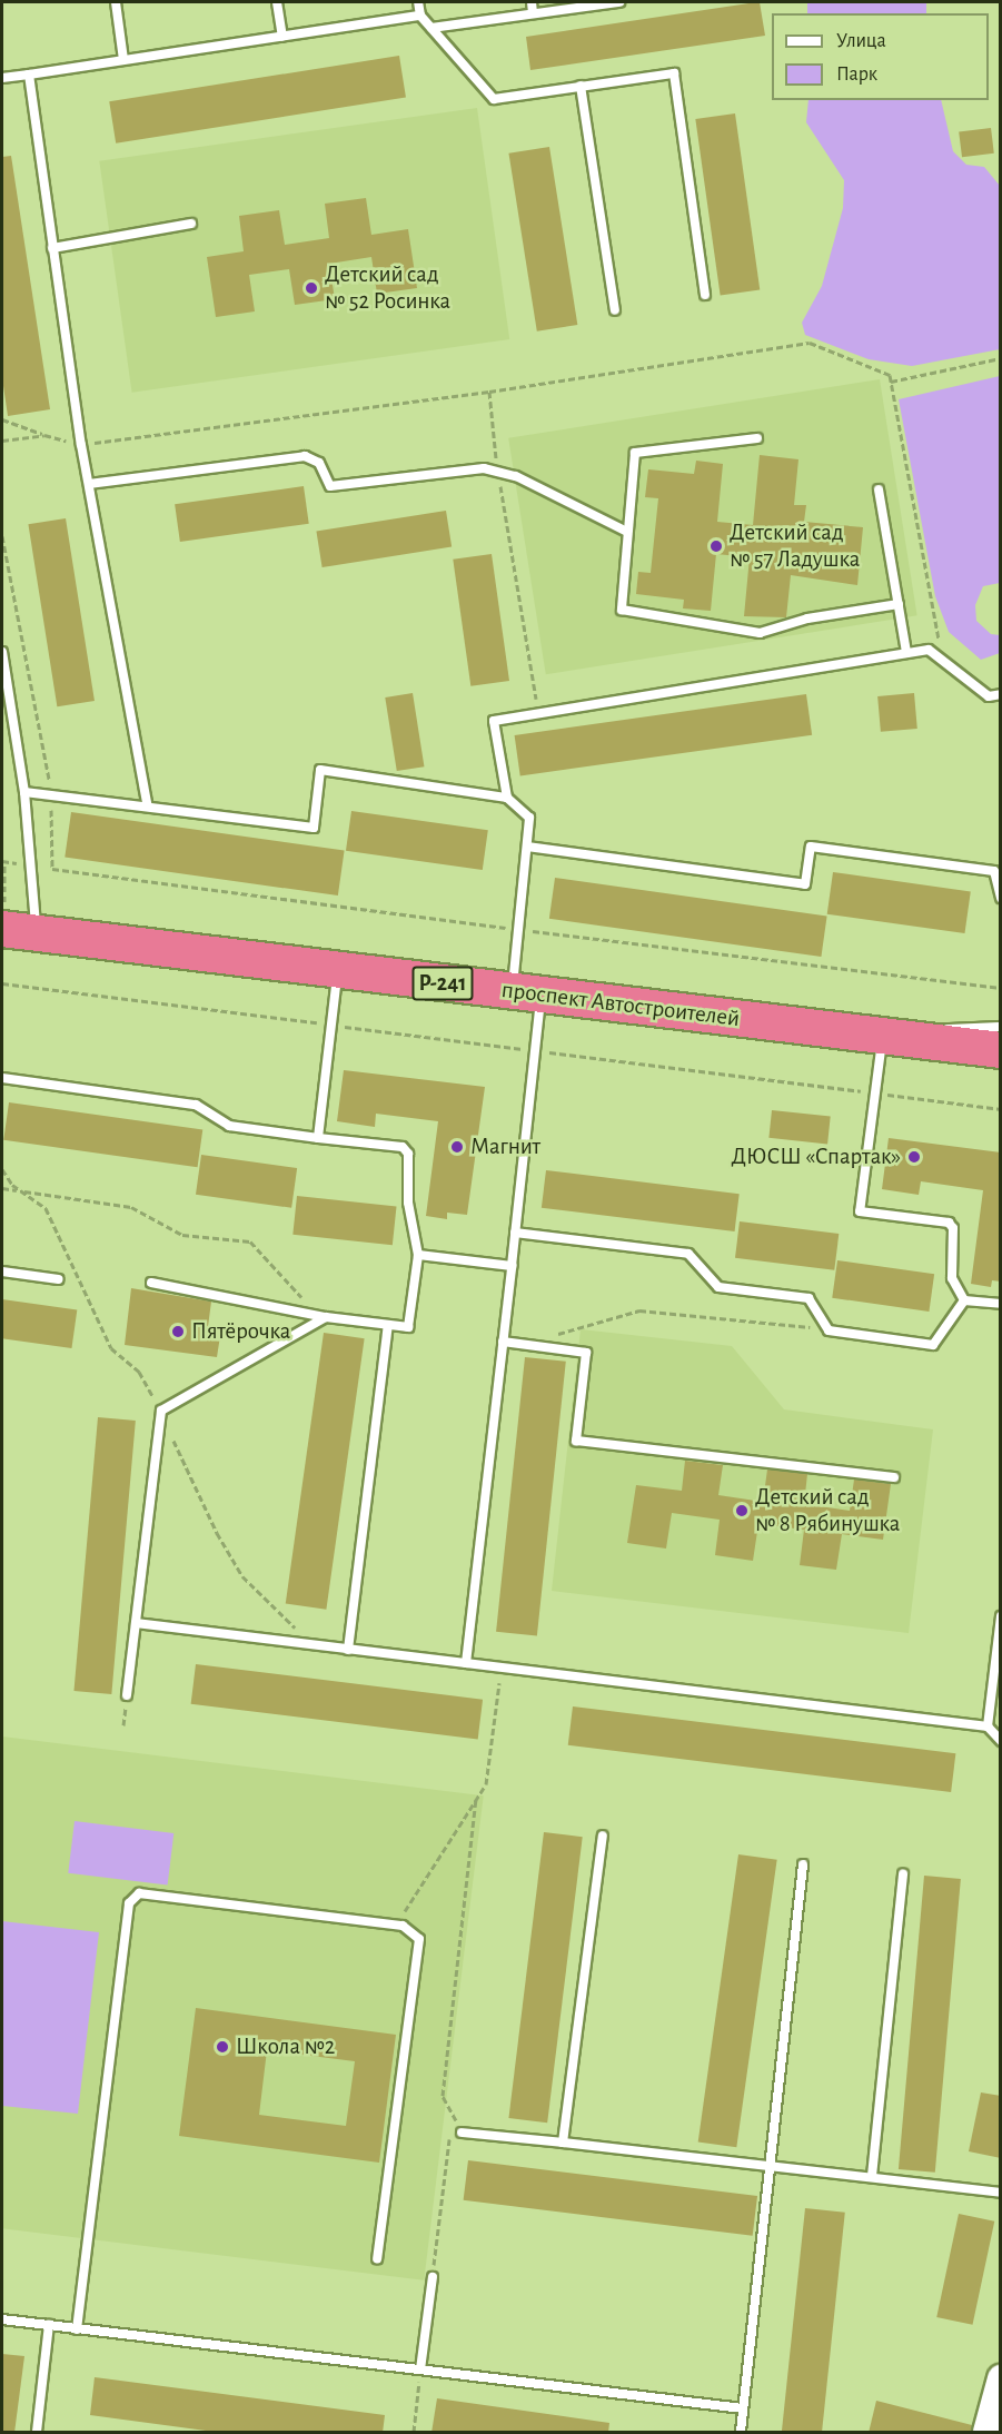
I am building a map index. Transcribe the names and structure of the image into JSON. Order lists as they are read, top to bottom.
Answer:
{
  "streets": {
    "highway": ["Р-241", "проспект Автостроителей"]
  },
  "places": [
    "Детский сад № 52 Росинка",
    "Детский сад № 57 Ладушка",
    "Магнит",
    "ДЮСШ «Спартак»",
    "Пятёрочка",
    "Детский сад № 8 Рябинушка",
    "Школа №2"
  ],
  "legend": ["Улица", "Парк"]
}
